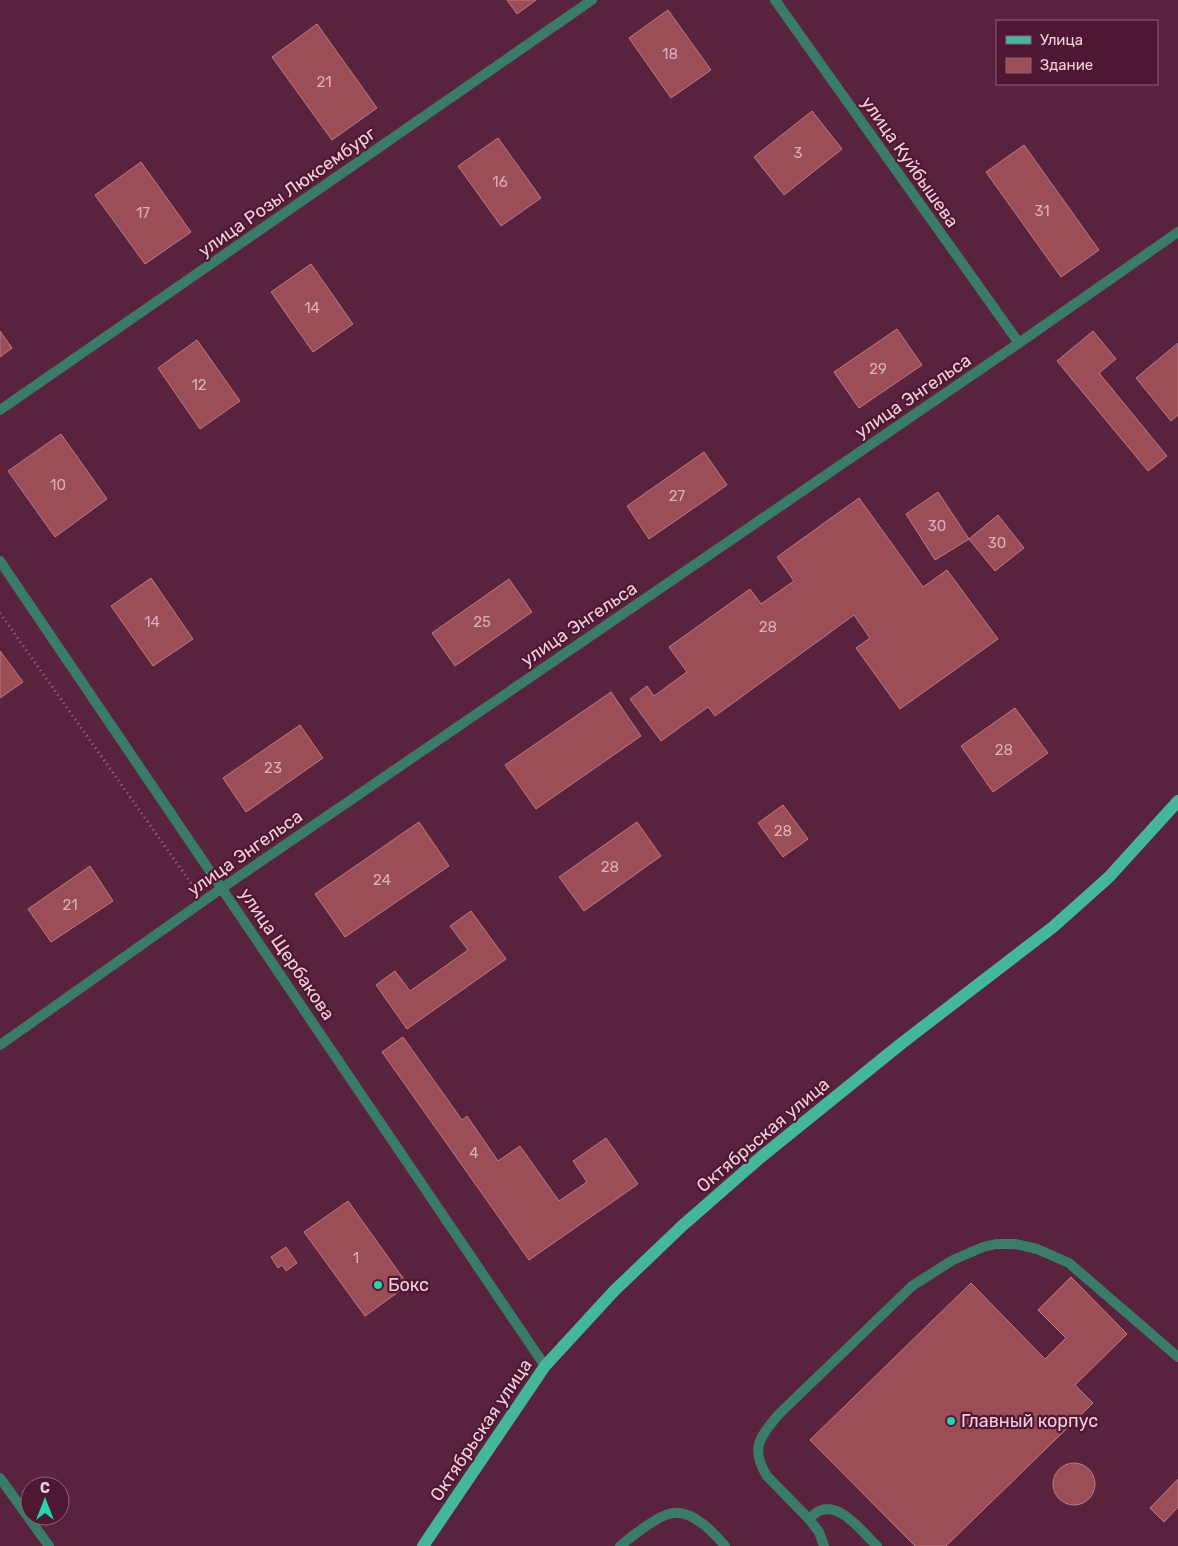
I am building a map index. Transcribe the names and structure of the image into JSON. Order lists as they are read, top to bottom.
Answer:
{
  "streets": {
    "main road": ["Октябрьская улица"],
    "street": [
      "улица Куйбышева",
      "улица Розы Люксембург",
      "улица Энгельса",
      "улица Щербакова"
    ]
  },
  "crossings": [
    ["улица Куйбышева", "улица Энгельса"],
    ["улица Энгельса", "улица Щербакова"],
    ["улица Щербакова", "Октябрьская улица"]
  ],
  "places": ["Бокс", "Главный корпус"],
  "house_numbers": [
    "18",
    "21",
    "3",
    "16",
    "31",
    "17",
    "14",
    "29",
    "12",
    "10",
    "27",
    "30",
    "30",
    "14",
    "25",
    "28",
    "28",
    "23",
    "28",
    "28",
    "24",
    "21",
    "4",
    "1"
  ],
  "legend": ["Улица", "Здание"],
  "north": "top"
}
